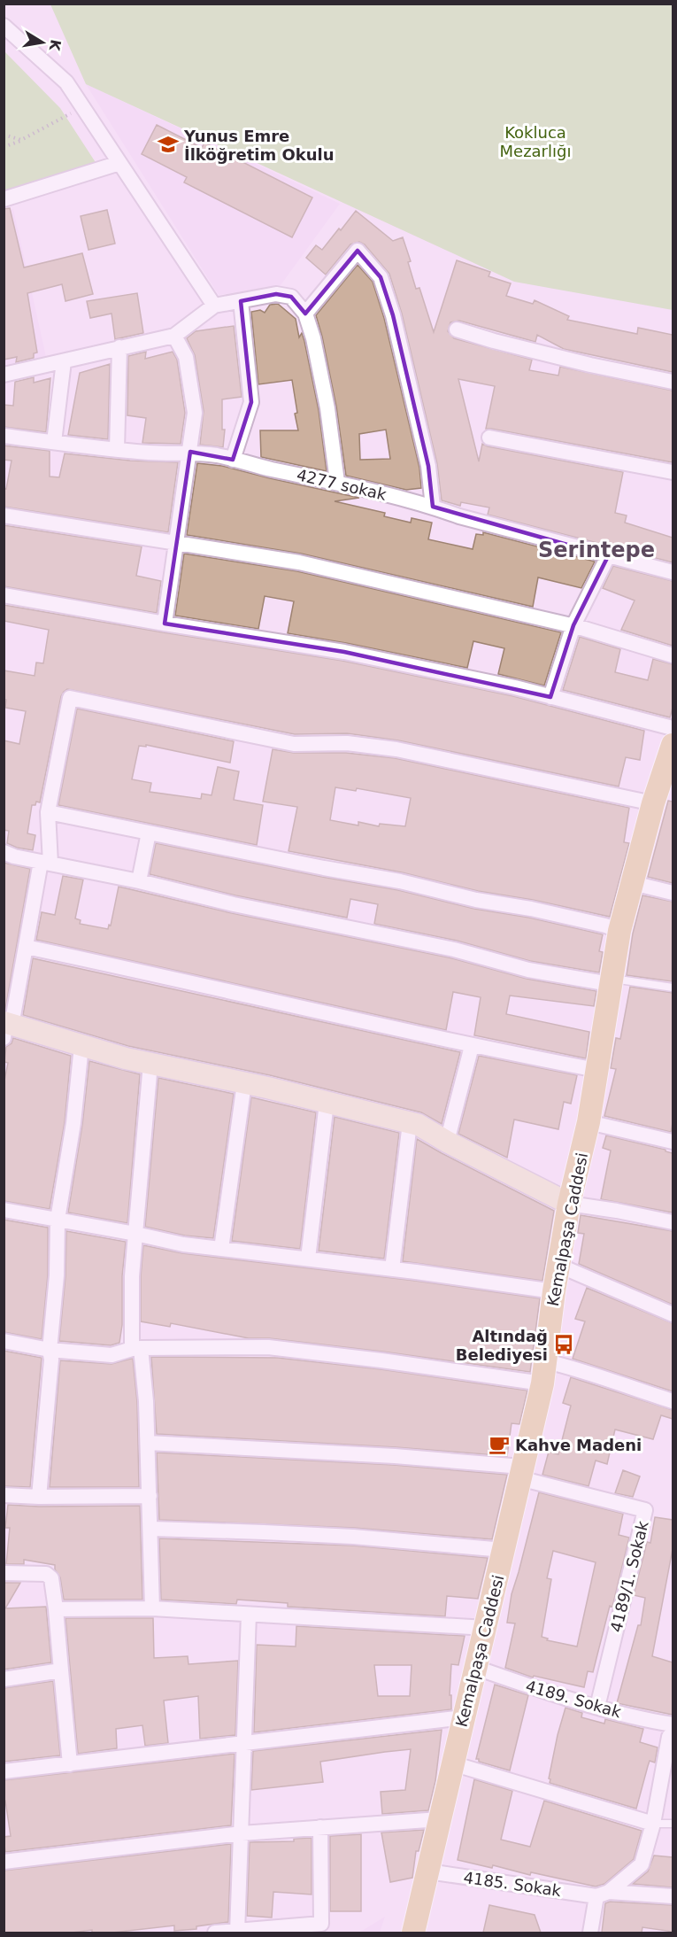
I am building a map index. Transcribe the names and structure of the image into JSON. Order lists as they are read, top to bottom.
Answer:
{
  "streets": {
    "main road": ["Kemalpaşa Caddesi"],
    "street": [
      "4277 sokak",
      "4189/1. Sokak",
      "4189. Sokak",
      "4185. Sokak"
    ]
  },
  "crossings": [
    ["Kemalpaşa Caddesi", "4189/1. Sokak"],
    ["Kemalpaşa Caddesi", "4189. Sokak"],
    ["Kemalpaşa Caddesi", "4185. Sokak"],
    ["4189/1. Sokak", "4189. Sokak"]
  ],
  "districts": ["Serintepe"],
  "parks": ["Kokluca Mezarlığı"],
  "places": {
    "school or university": ["Yunus Emre İlköğretim Okulu"],
    "bus stop": ["Altındağ Belediyesi"],
    "cafe": ["Kahve Madeni"]
  },
  "north": "right"
}
